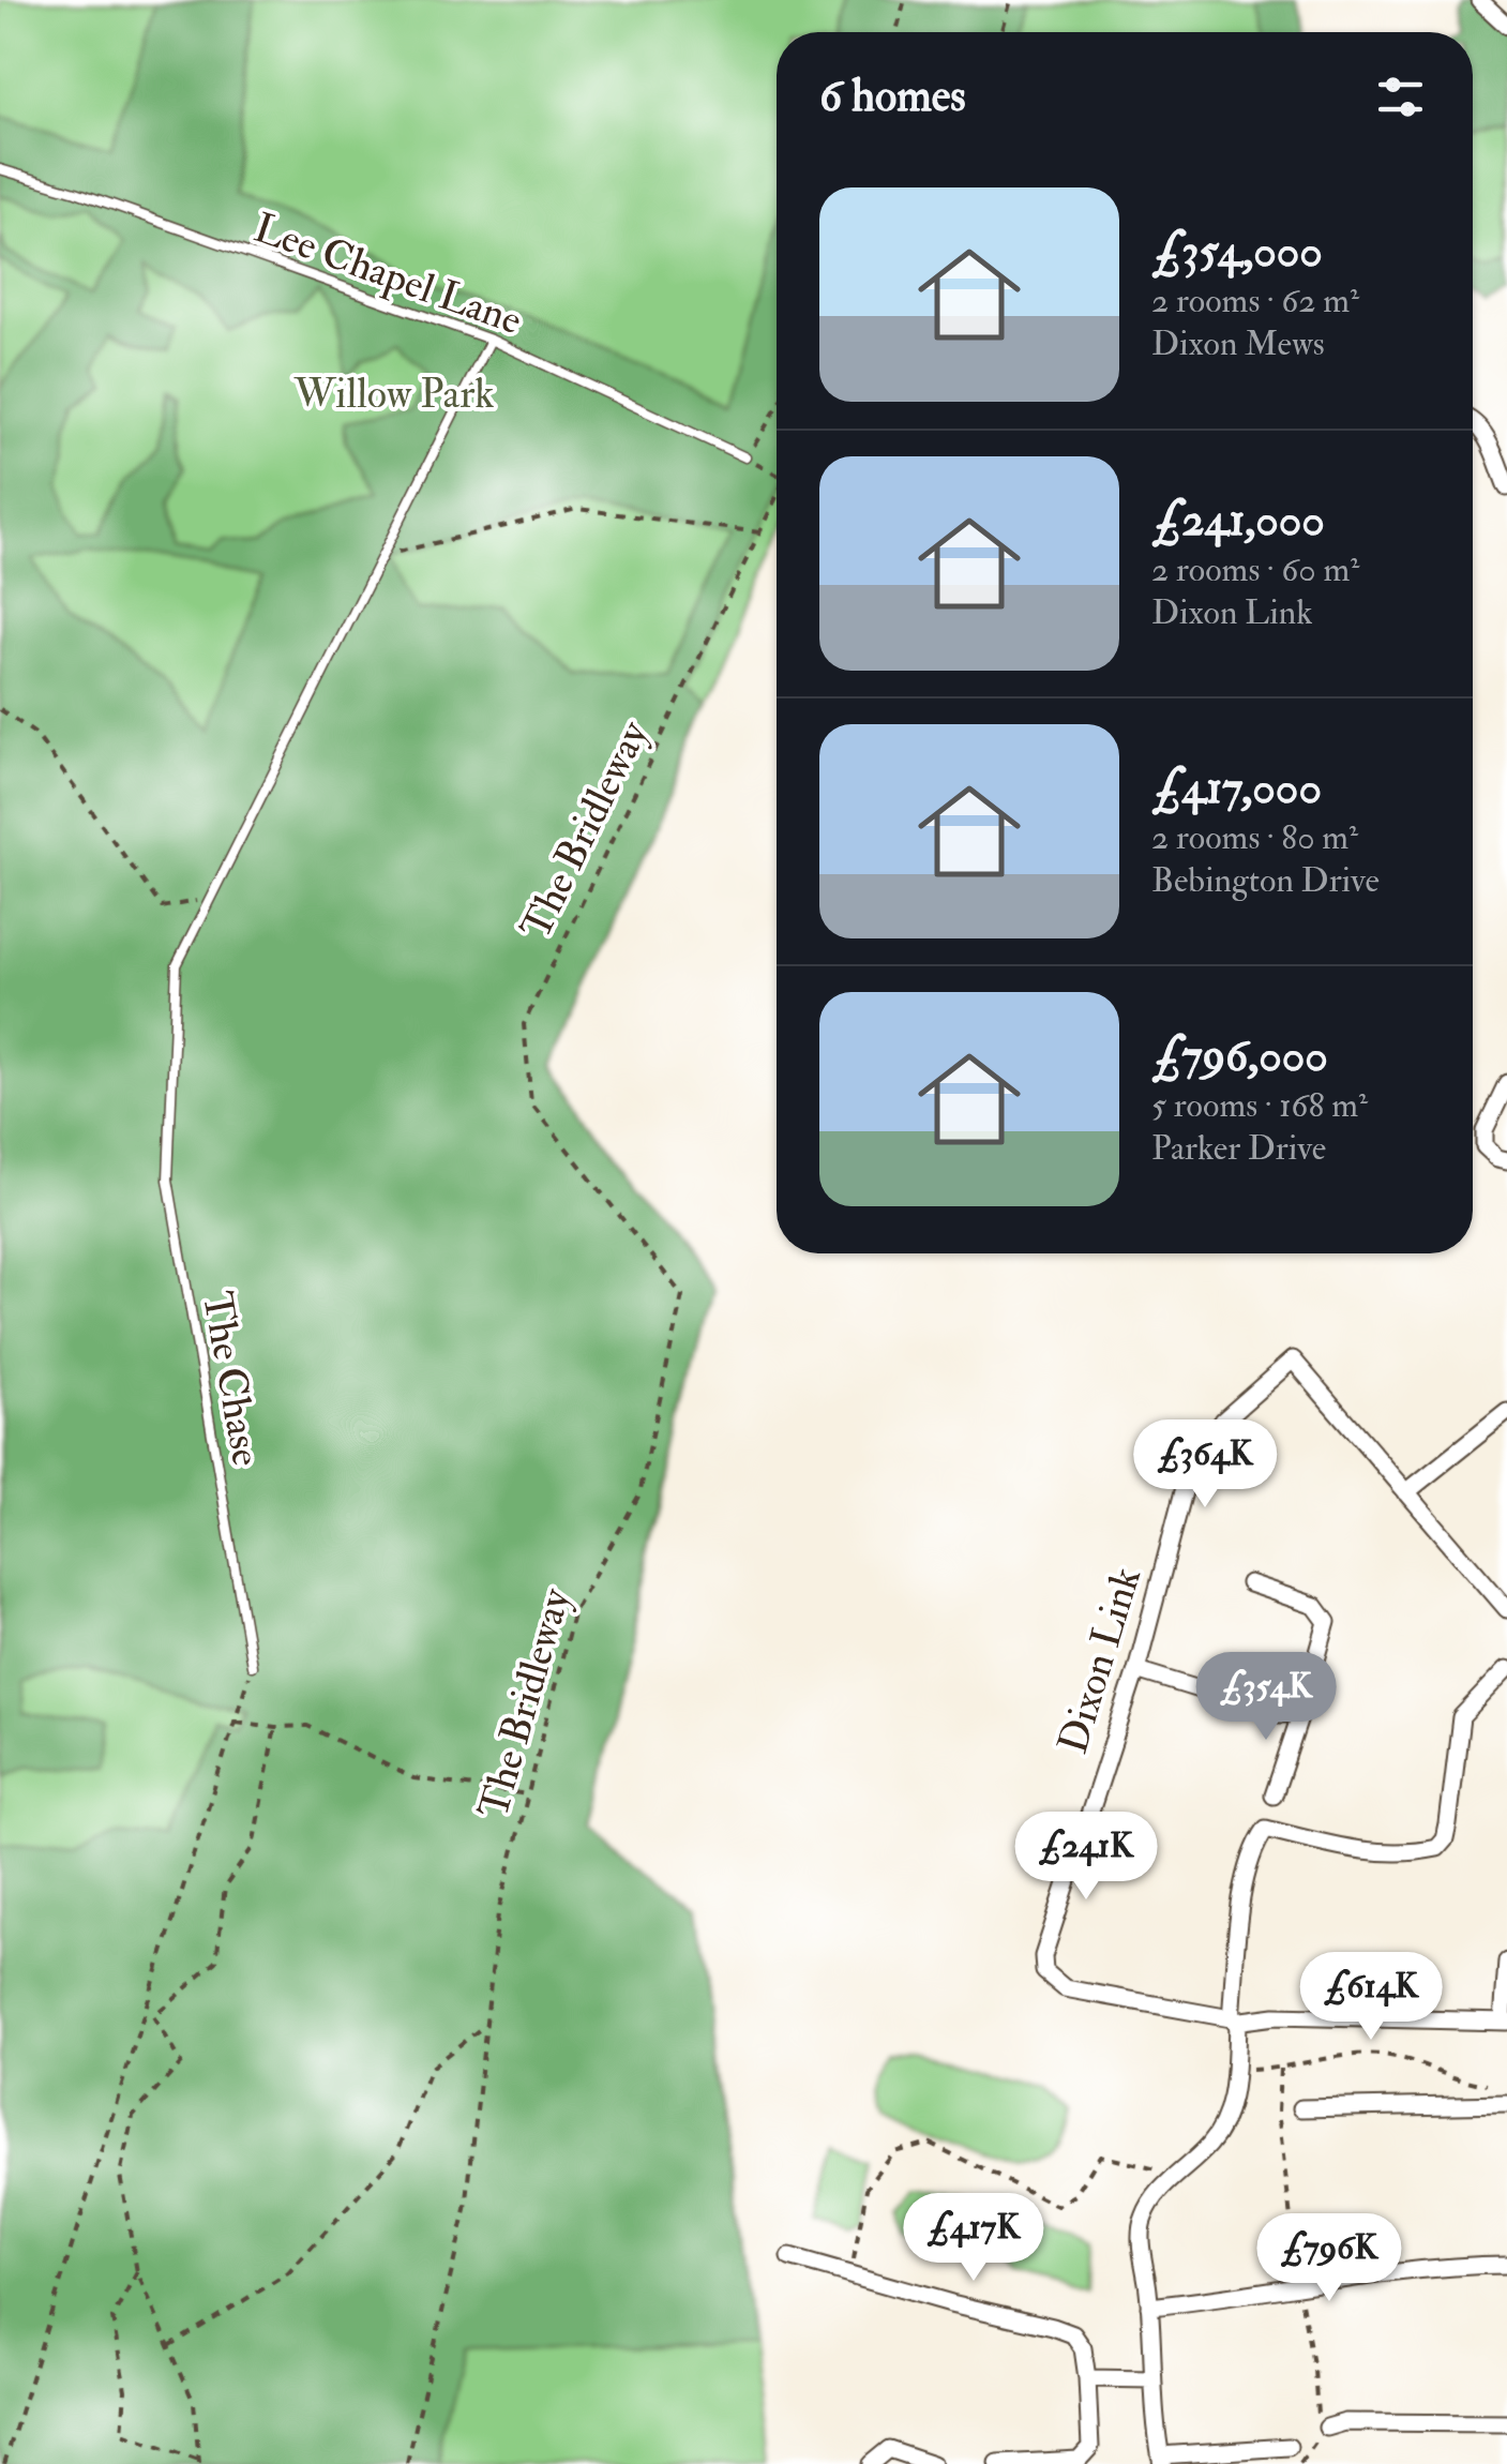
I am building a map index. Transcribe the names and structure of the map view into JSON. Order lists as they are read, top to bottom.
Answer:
{
  "streets": {
    "street": ["Dixon Link"],
    "lane": ["Lee Chapel Lane", "The Chase"],
    "path": ["The Bridleway"]
  },
  "crossings": [
    ["Lee Chapel Lane", "The Bridleway"],
    ["Lee Chapel Lane", "The Chase"]
  ],
  "parks": ["Willow Park"],
  "page": {
    "heading": "6 homes",
    "list": [
      {
        "name": "£354,000",
        "note": "2 rooms · 62 m² · Dixon Mews"
      },
      {
        "name": "£241,000",
        "note": "2 rooms · 60 m² · Dixon Link"
      },
      {
        "name": "£417,000",
        "note": "2 rooms · 80 m² · Bebington Drive"
      },
      {
        "name": "£796,000",
        "note": "5 rooms · 168 m² · Parker Drive"
      }
    ],
    "price": [
      "£364K",
      "£354K",
      "£241K",
      "£614K",
      "£417K",
      "£796K"
    ]
  }
}
